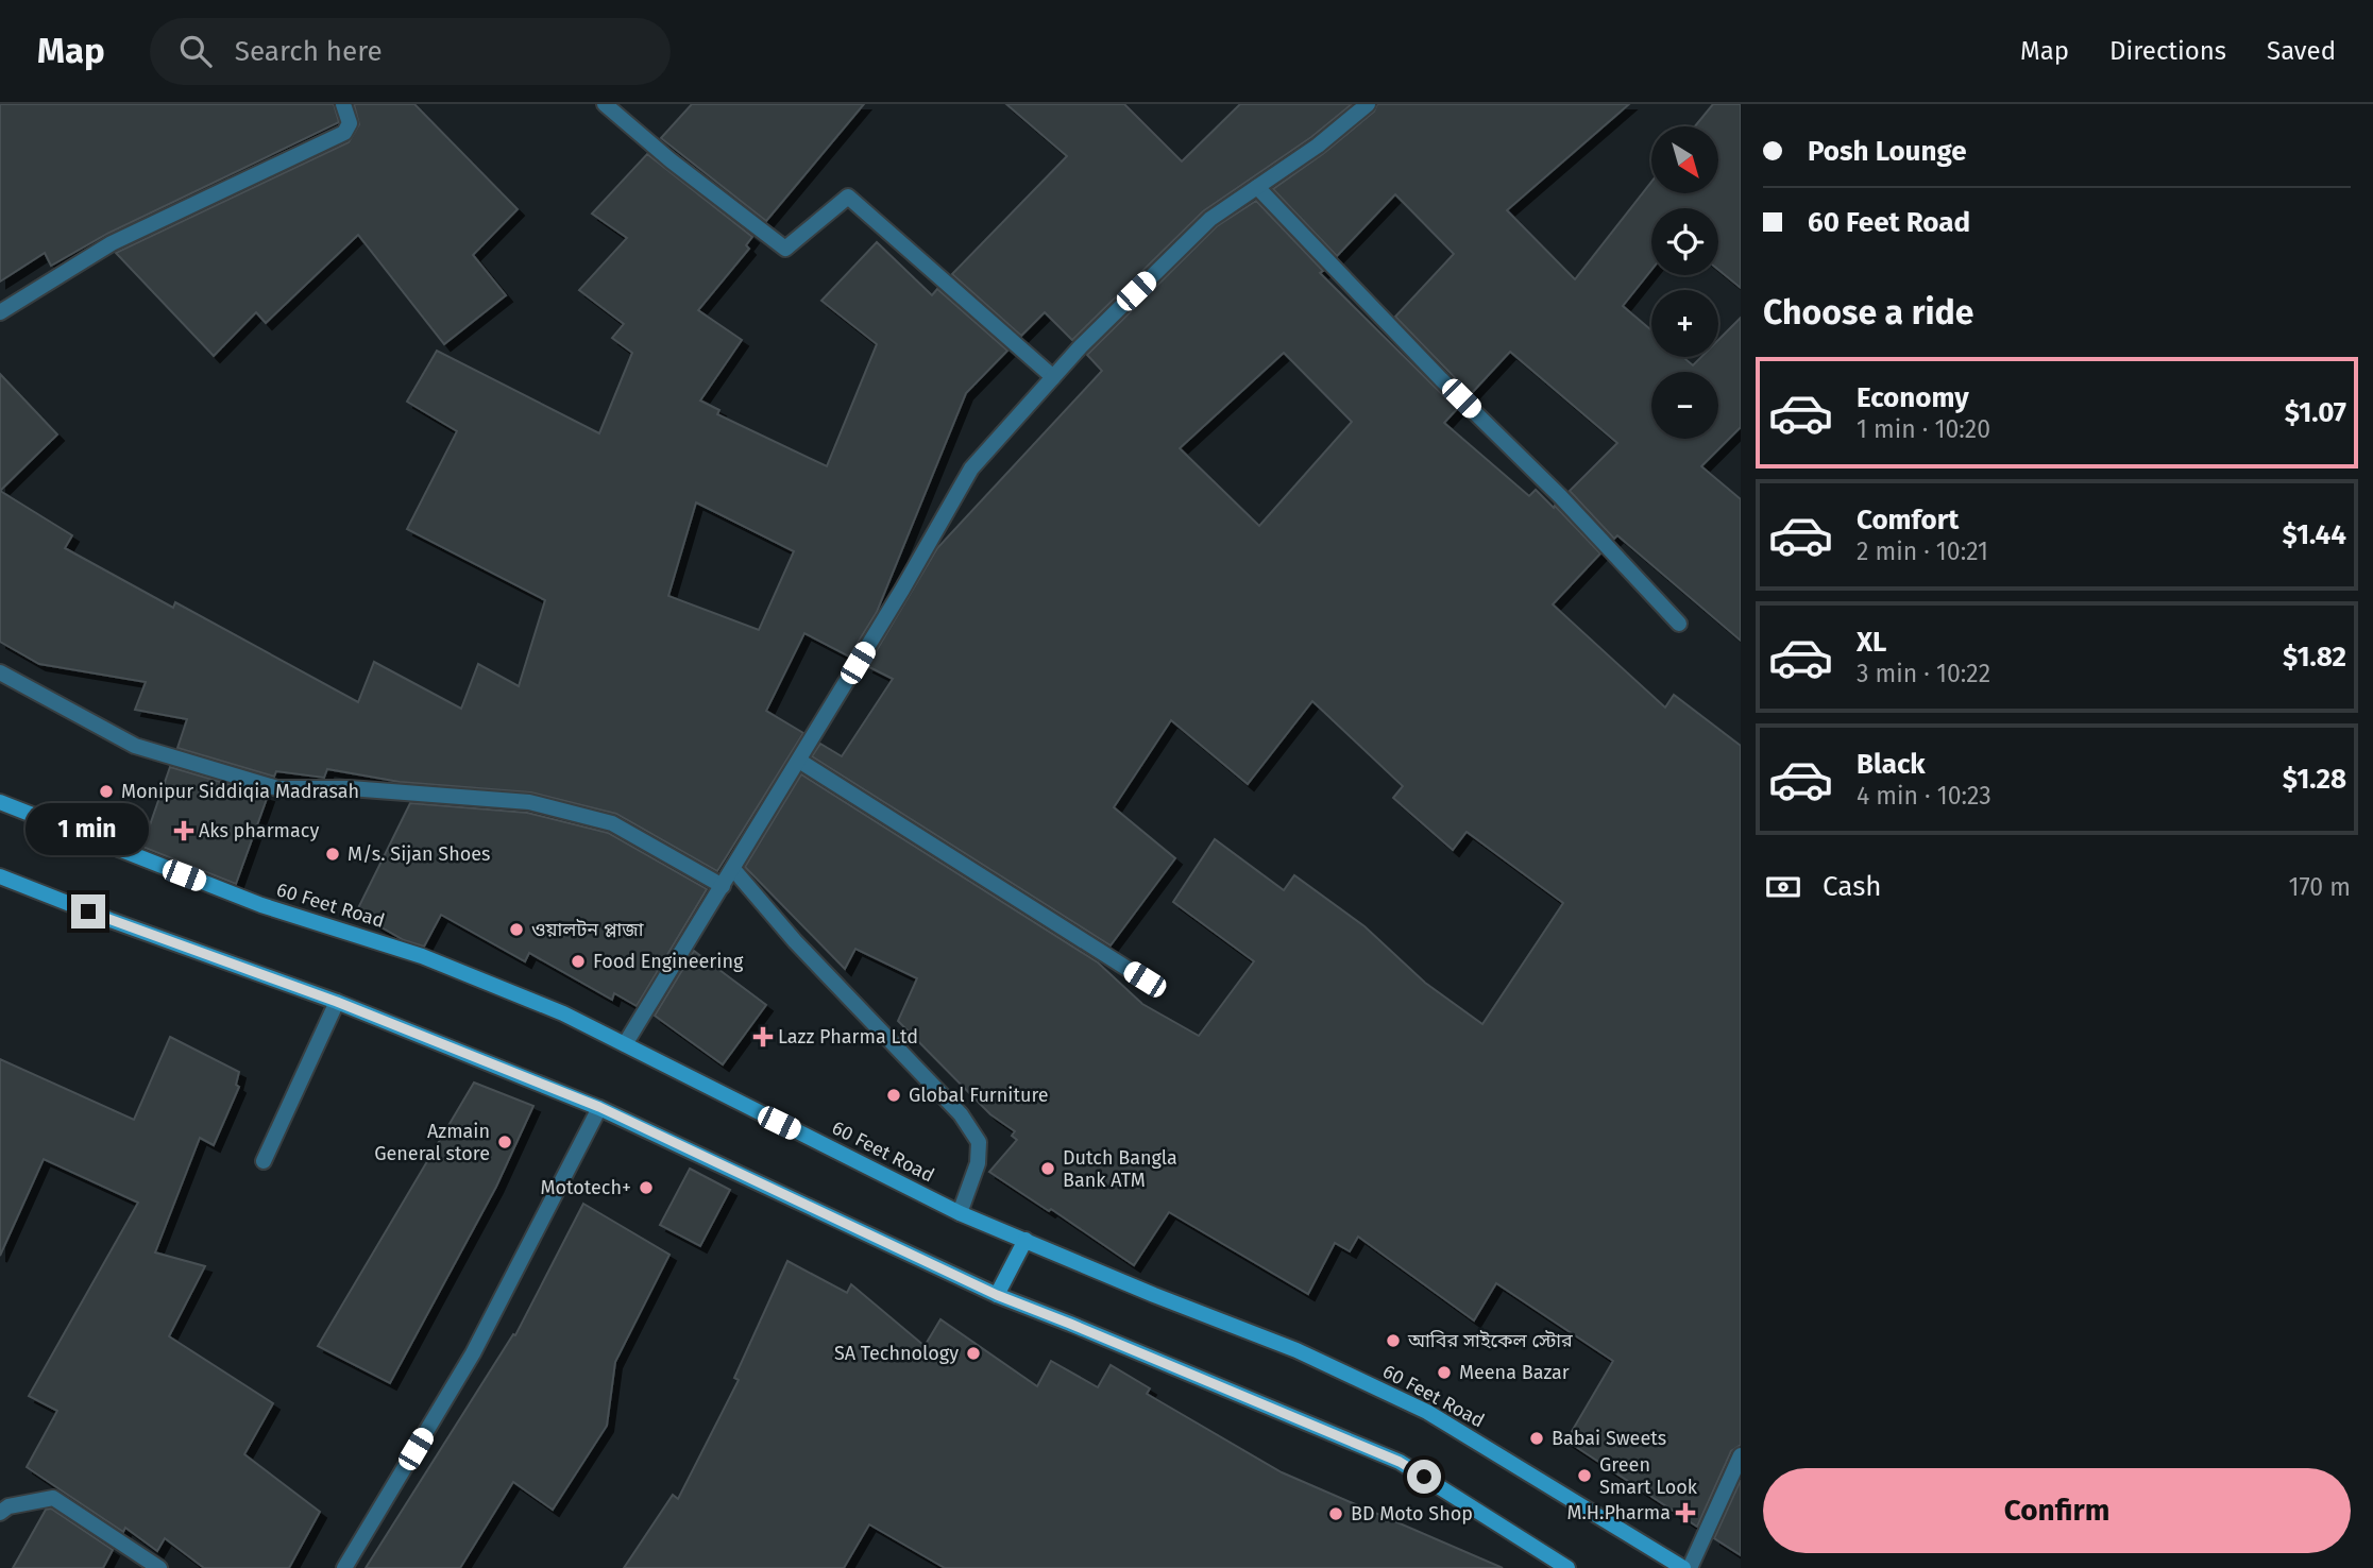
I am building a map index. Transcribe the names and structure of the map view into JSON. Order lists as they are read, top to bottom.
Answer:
{
  "streets": {
    "street": ["60 Feet Road"]
  },
  "places": {
    "other": [
      "Monipur Siddiqia Madrasah",
      "M/s. Sijan Shoes",
      "ওয়ালটন প্লাজা",
      "Food Engineering",
      "Global Furniture",
      "Azmain General store",
      "Dutch Bangla Bank ATM",
      "Mototech+",
      "আবির সাইকেল স্টোর",
      "SA Technology",
      "Meena Bazar",
      "Babai Sweets",
      "Green Smart Look",
      "BD Moto Shop"
    ],
    "health": ["Aks pharmacy", "Lazz Pharma Ltd", "M.H.Pharma"]
  },
  "north": "bottom right",
  "page": {
    "header": "Map",
    "search": "Search here",
    "nav": ["Map", "Directions", "Saved"],
    "banner": ["Posh Lounge", "60 Feet Road"],
    "map_buttons": ["+", "−"],
    "heading": "Choose a ride",
    "list": [
      {
        "name": "Economy",
        "note": "1 min · 10:20",
        "value": "$1.07"
      },
      {
        "name": "Comfort",
        "note": "2 min · 10:21",
        "value": "$1.44"
      },
      {
        "name": "XL",
        "note": "3 min · 10:22",
        "value": "$1.82"
      },
      {
        "name": "Black",
        "note": "4 min · 10:23",
        "value": "$1.28"
      }
    ],
    "bubble": "1 min",
    "pay": ["Cash", "170 m"],
    "buttons": "Confirm"
  }
}
